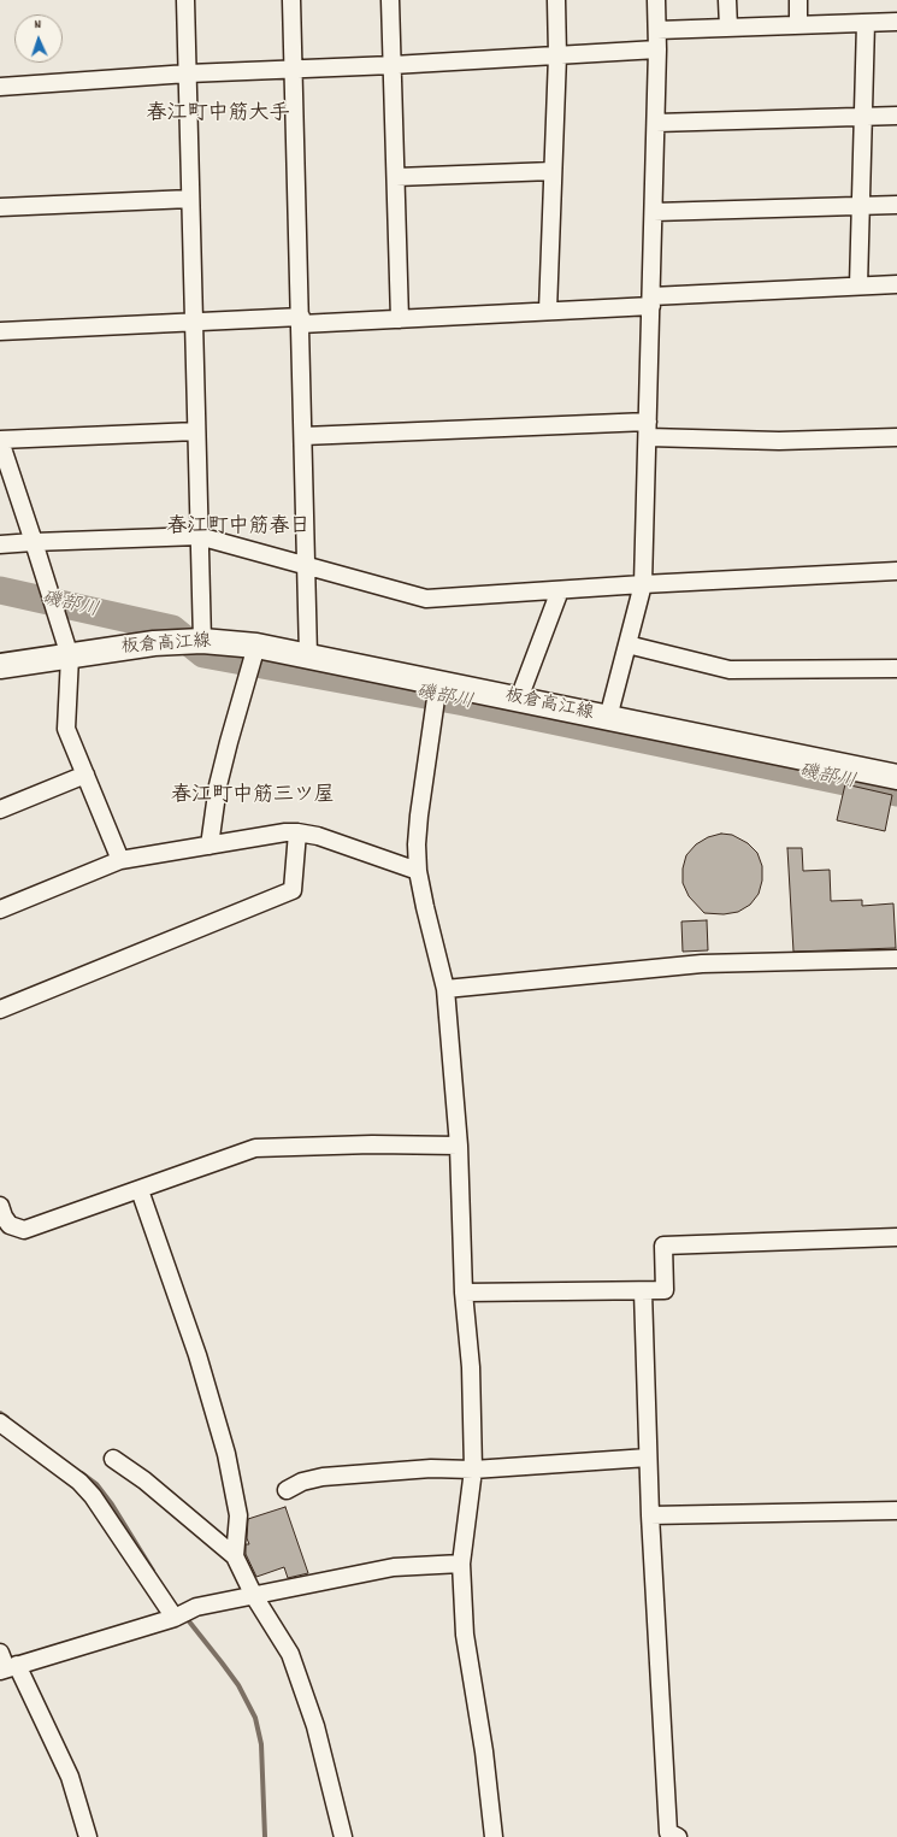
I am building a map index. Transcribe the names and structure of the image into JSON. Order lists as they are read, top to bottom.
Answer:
{
  "streets": {
    "main road": ["板倉高江線"]
  },
  "districts": ["春江町中筋大手", "春江町中筋春日", "春江町中筋三ツ屋"],
  "water": ["磯部川"],
  "north": "top"
}
